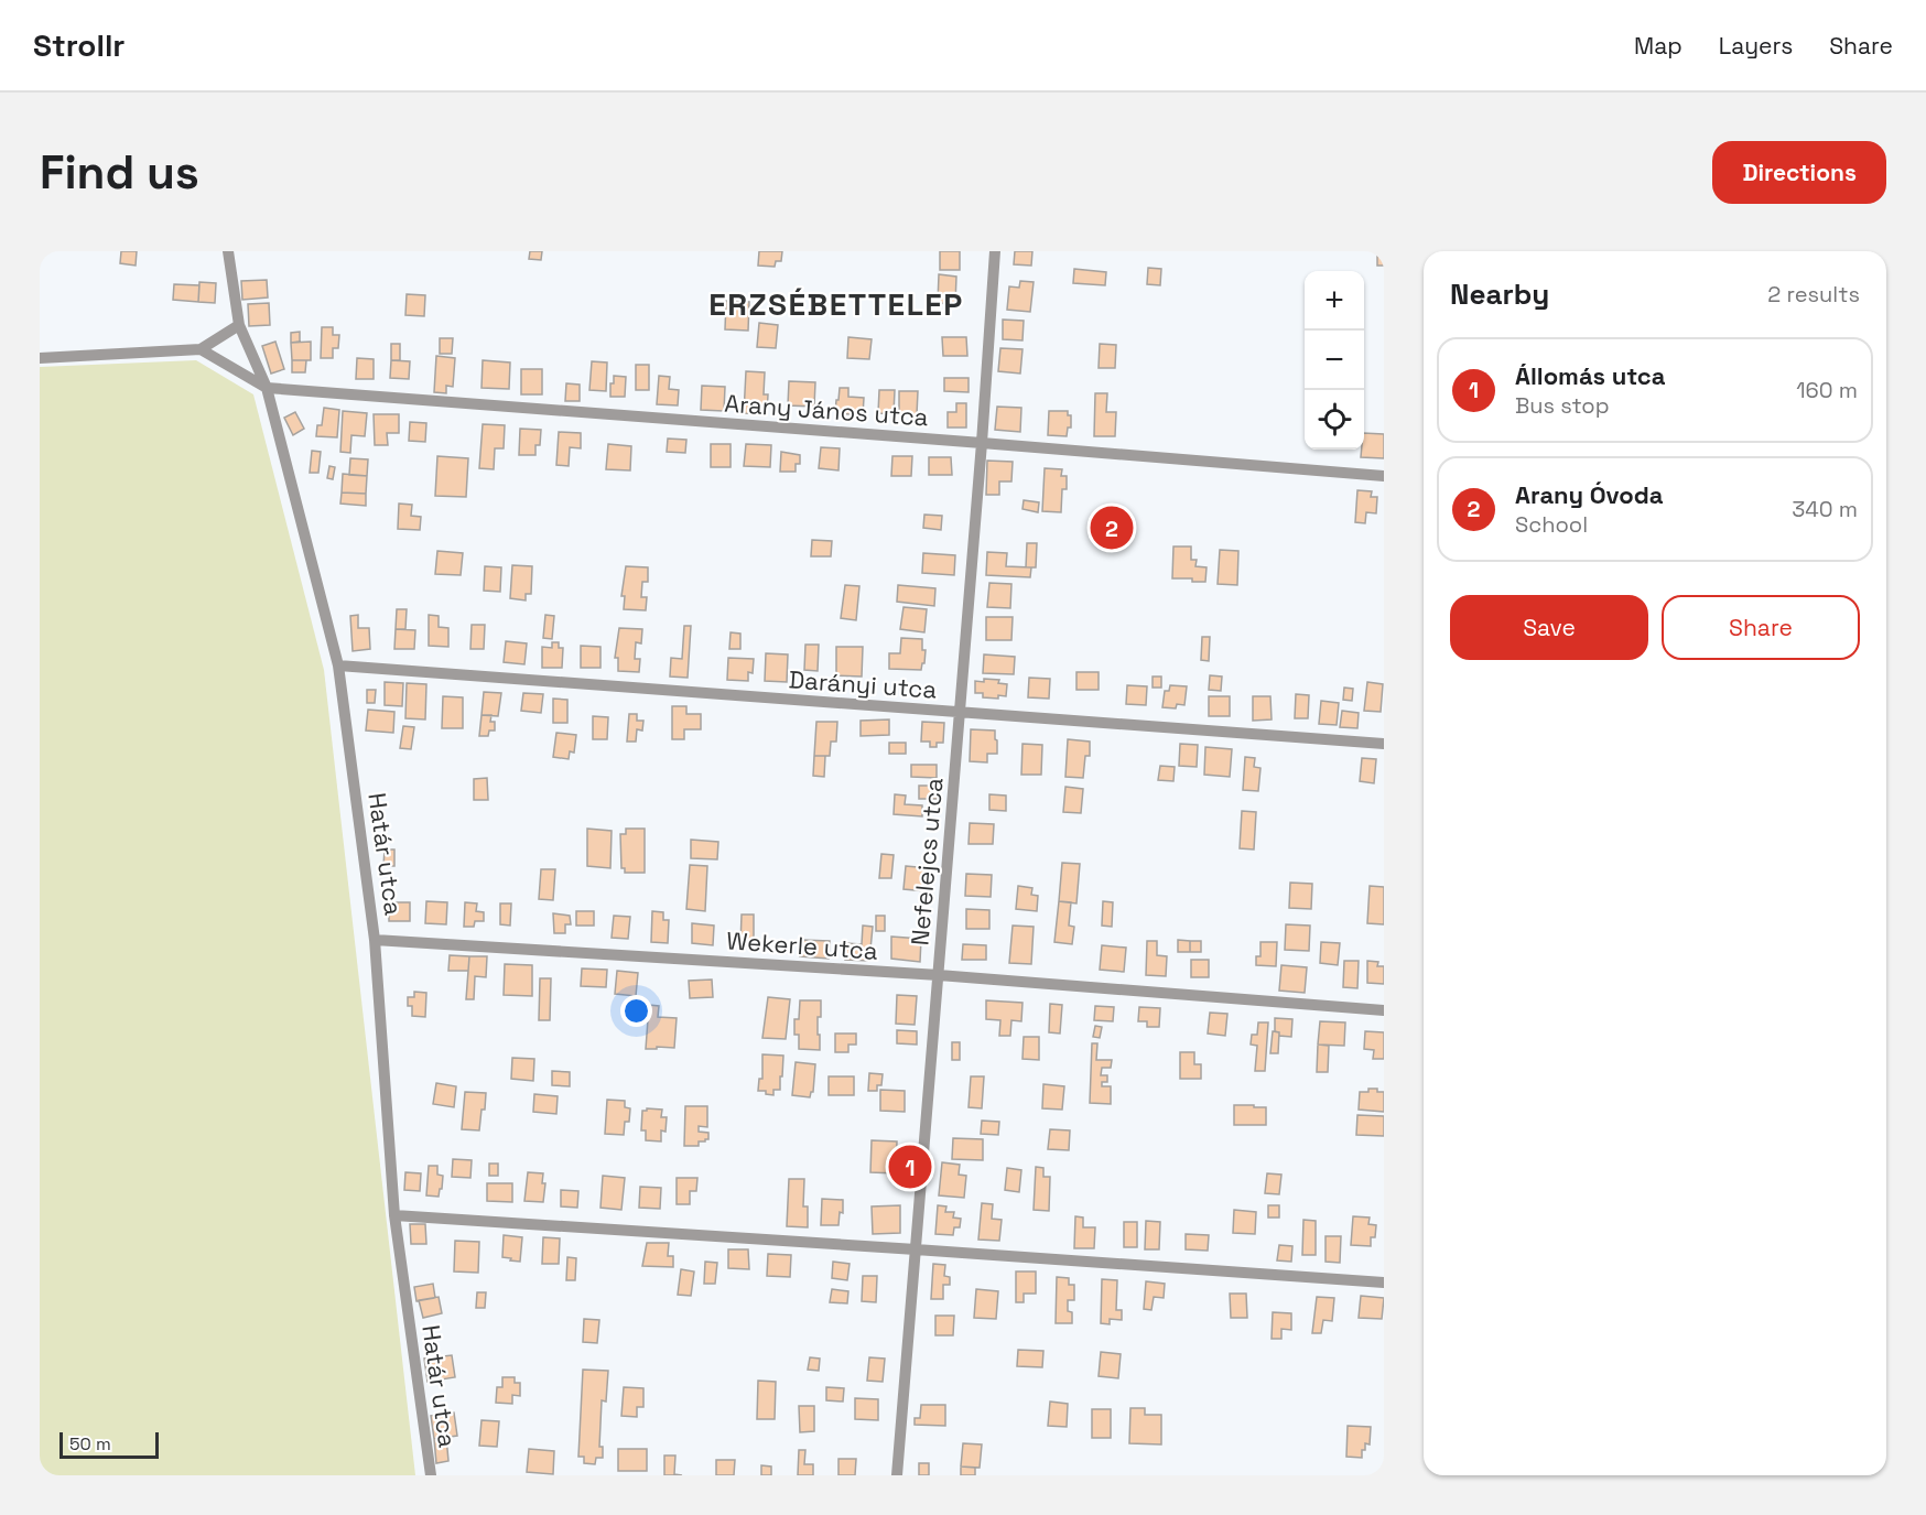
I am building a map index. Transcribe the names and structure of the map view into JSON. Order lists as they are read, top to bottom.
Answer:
{
  "streets": {
    "street": [
      "Arany János utca",
      "Darányi utca",
      "Határ utca",
      "Nefelejcs utca",
      "Wekerle utca"
    ]
  },
  "crossings": [
    ["Arany János utca", "Határ utca"],
    ["Arany János utca", "Nefelejcs utca"],
    ["Darányi utca", "Határ utca"],
    ["Darányi utca", "Nefelejcs utca"],
    ["Határ utca", "Wekerle utca"],
    ["Nefelejcs utca", "Wekerle utca"]
  ],
  "districts": ["ERZSÉBETTELEP"],
  "scale_bar": "50 m",
  "page": {
    "header": "Strollr",
    "nav": ["Map", "Layers", "Share"],
    "buttons": [
      "Directions",
      ["Save", "Share"]
    ],
    "title": "Find us",
    "heading": ["Nearby", "2 results"],
    "map_buttons": ["+", "−"],
    "list": [
      {
        "mark": "1",
        "name": "Állomás utca",
        "note": "Bus stop",
        "value": "160 m"
      },
      {
        "mark": "2",
        "name": "Arany Óvoda",
        "note": "School",
        "value": "340 m"
      }
    ],
    "pins": ["2", "1"],
    "scale": "50 m"
  }
}
